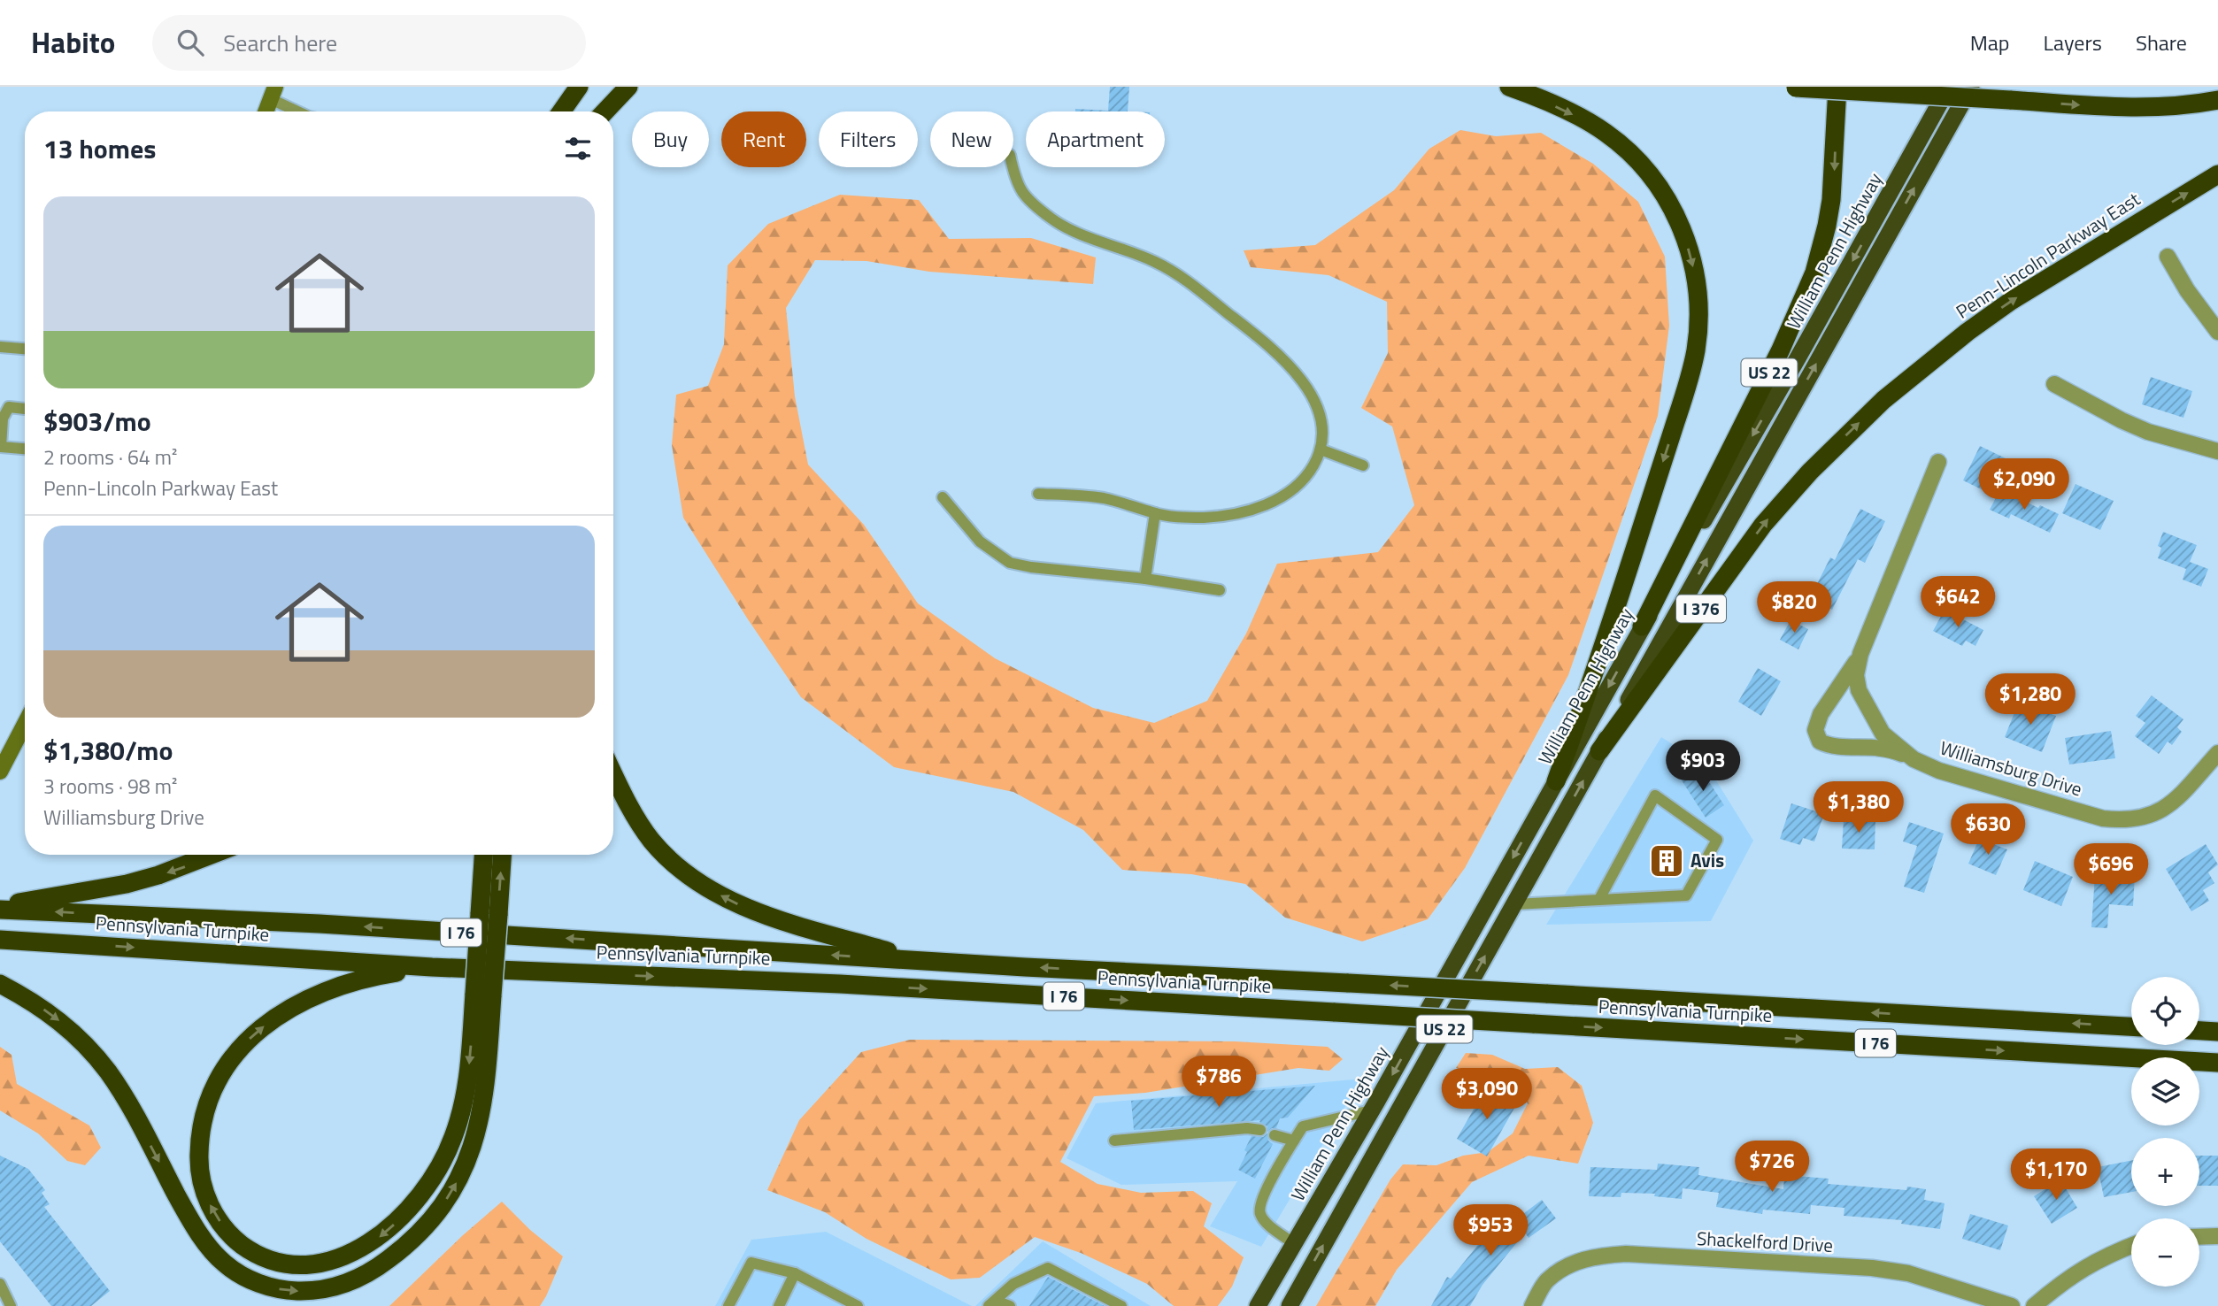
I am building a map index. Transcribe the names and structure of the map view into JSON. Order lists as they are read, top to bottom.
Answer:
{
  "streets": {
    "highway": [
      "William Penn Highway",
      "Penn-Lincoln Parkway East",
      "US 22",
      "I 376",
      "Pennsylvania Turnpike",
      "I 76"
    ],
    "street": ["Williamsburg Drive", "Shackelford Drive"]
  },
  "crossings": [
    ["William Penn Highway", "Penn-Lincoln Parkway East"],
    ["William Penn Highway", "US 22"]
  ],
  "one_way": ["Penn-Lincoln Parkway East"],
  "places": {
    "building": ["Avis"]
  },
  "page": {
    "header": "Habito",
    "search": "Search here",
    "nav": ["Map", "Layers", "Share"],
    "chip": [
      "Buy",
      "Rent",
      "Filters",
      "New",
      "Apartment"
    ],
    "heading": "13 homes",
    "list": [
      {
        "name": "$903/mo",
        "note": "2 rooms · 64 m² · Penn-Lincoln Parkway East"
      },
      {
        "name": "$1,380/mo",
        "note": "3 rooms · 98 m² · Williamsburg Drive"
      }
    ],
    "price": [
      "$2,090",
      "$642",
      "$820",
      "$1,280",
      "$903",
      "$1,380",
      "$630",
      "$696",
      "$786",
      "$3,090",
      "$726",
      "$1,170",
      "$953"
    ],
    "map_buttons": ["+", "−"]
  }
}
